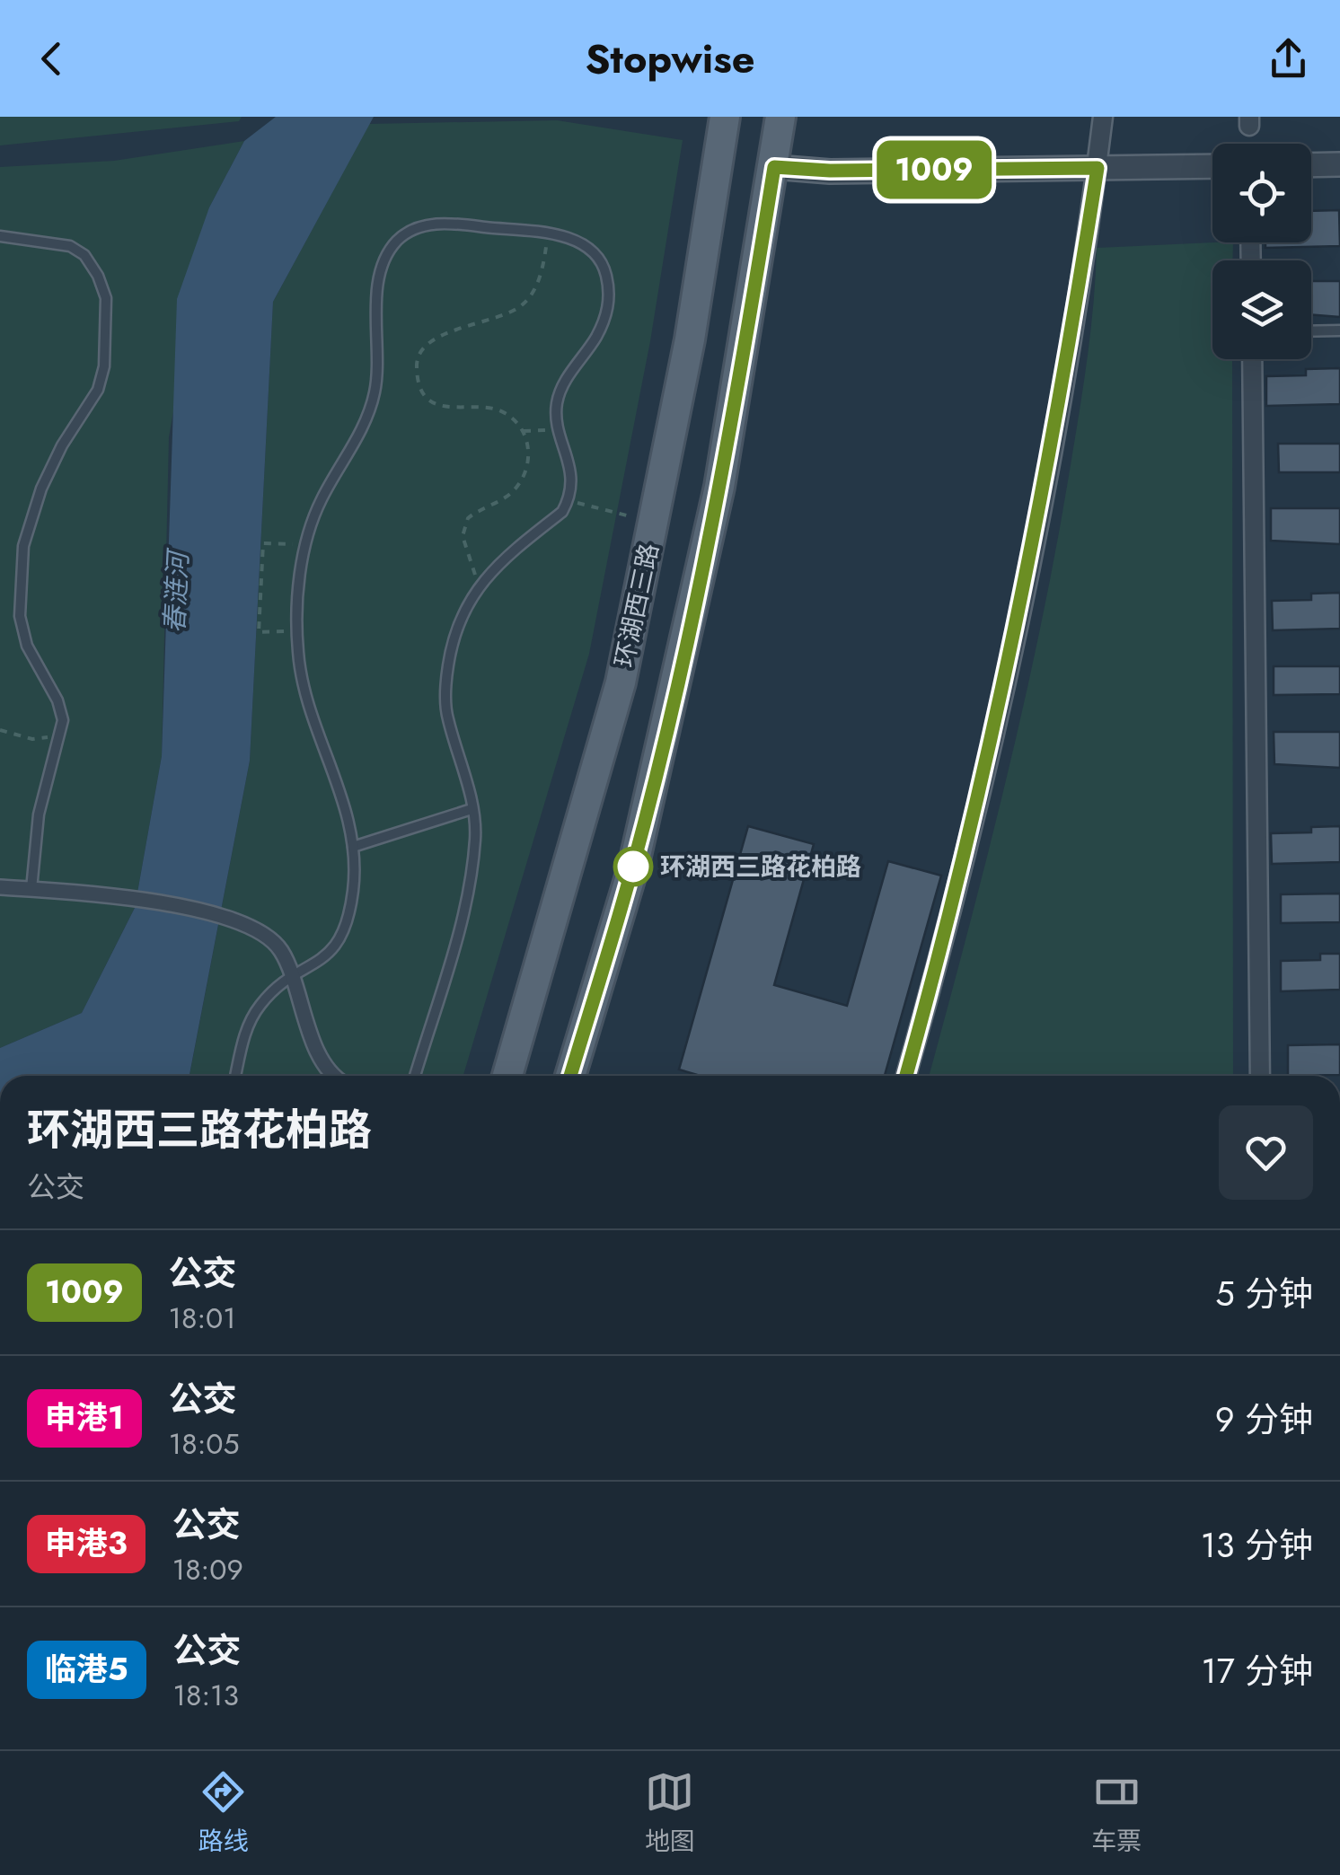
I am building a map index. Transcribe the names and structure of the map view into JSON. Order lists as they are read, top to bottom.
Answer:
{
  "streets": {
    "main road": ["环湖西三路"]
  },
  "water": ["春涟河"],
  "places": ["环湖西三路花柏路"],
  "lines": ["bus line 1009"],
  "page": {
    "header": "Stopwise",
    "on_map": "1009",
    "heading": ["环湖西三路花柏路", "公交"],
    "list": [
      {
        "mark": "1009",
        "name": "公交",
        "note": "18:01",
        "value": "5 分钟"
      },
      {
        "mark": "申港1",
        "name": "公交",
        "note": "18:05",
        "value": "9 分钟"
      },
      {
        "mark": "申港3",
        "name": "公交",
        "note": "18:09",
        "value": "13 分钟"
      },
      {
        "mark": "临港5",
        "name": "公交",
        "note": "18:13",
        "value": "17 分钟"
      }
    ],
    "tabs": ["路线", "地图", "车票"]
  }
}
